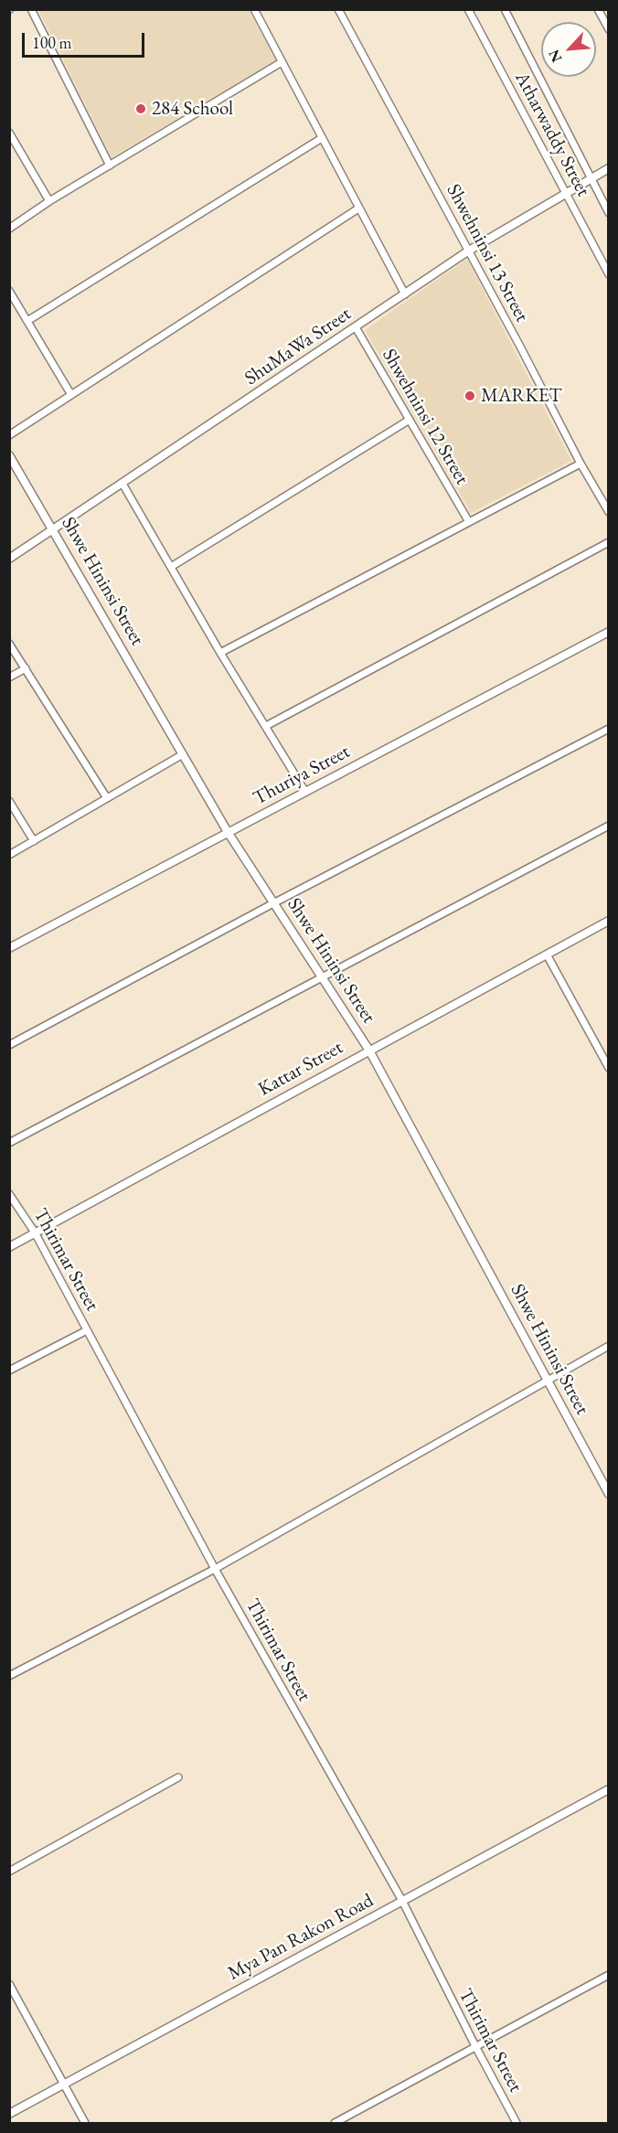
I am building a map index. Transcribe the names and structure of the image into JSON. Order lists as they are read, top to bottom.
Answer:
{
  "streets": {
    "street": [
      "Atharwaddy Street",
      "Shwehninsi 13 Street",
      "ShuMaWa Street",
      "Shwehninsi 12 Street",
      "Shwe Hininsi Street",
      "Thuriya Street",
      "Kattar Street",
      "Thirimar Street",
      "Mya Pan Rakon Road"
    ]
  },
  "crossings": [
    ["Atharwaddy Street", "ShuMaWa Street"],
    ["Shwehninsi 13 Street", "ShuMaWa Street"],
    ["ShuMaWa Street", "Shwehninsi 12 Street"],
    ["ShuMaWa Street", "Shwe Hininsi Street"],
    ["Shwe Hininsi Street", "Thuriya Street"],
    ["Shwe Hininsi Street", "Kattar Street"],
    ["Kattar Street", "Thirimar Street"],
    ["Thirimar Street", "Mya Pan Rakon Road"]
  ],
  "places": ["284 School", "MARKET"],
  "scale_bar": "100 m",
  "north": "bottom left"
}
